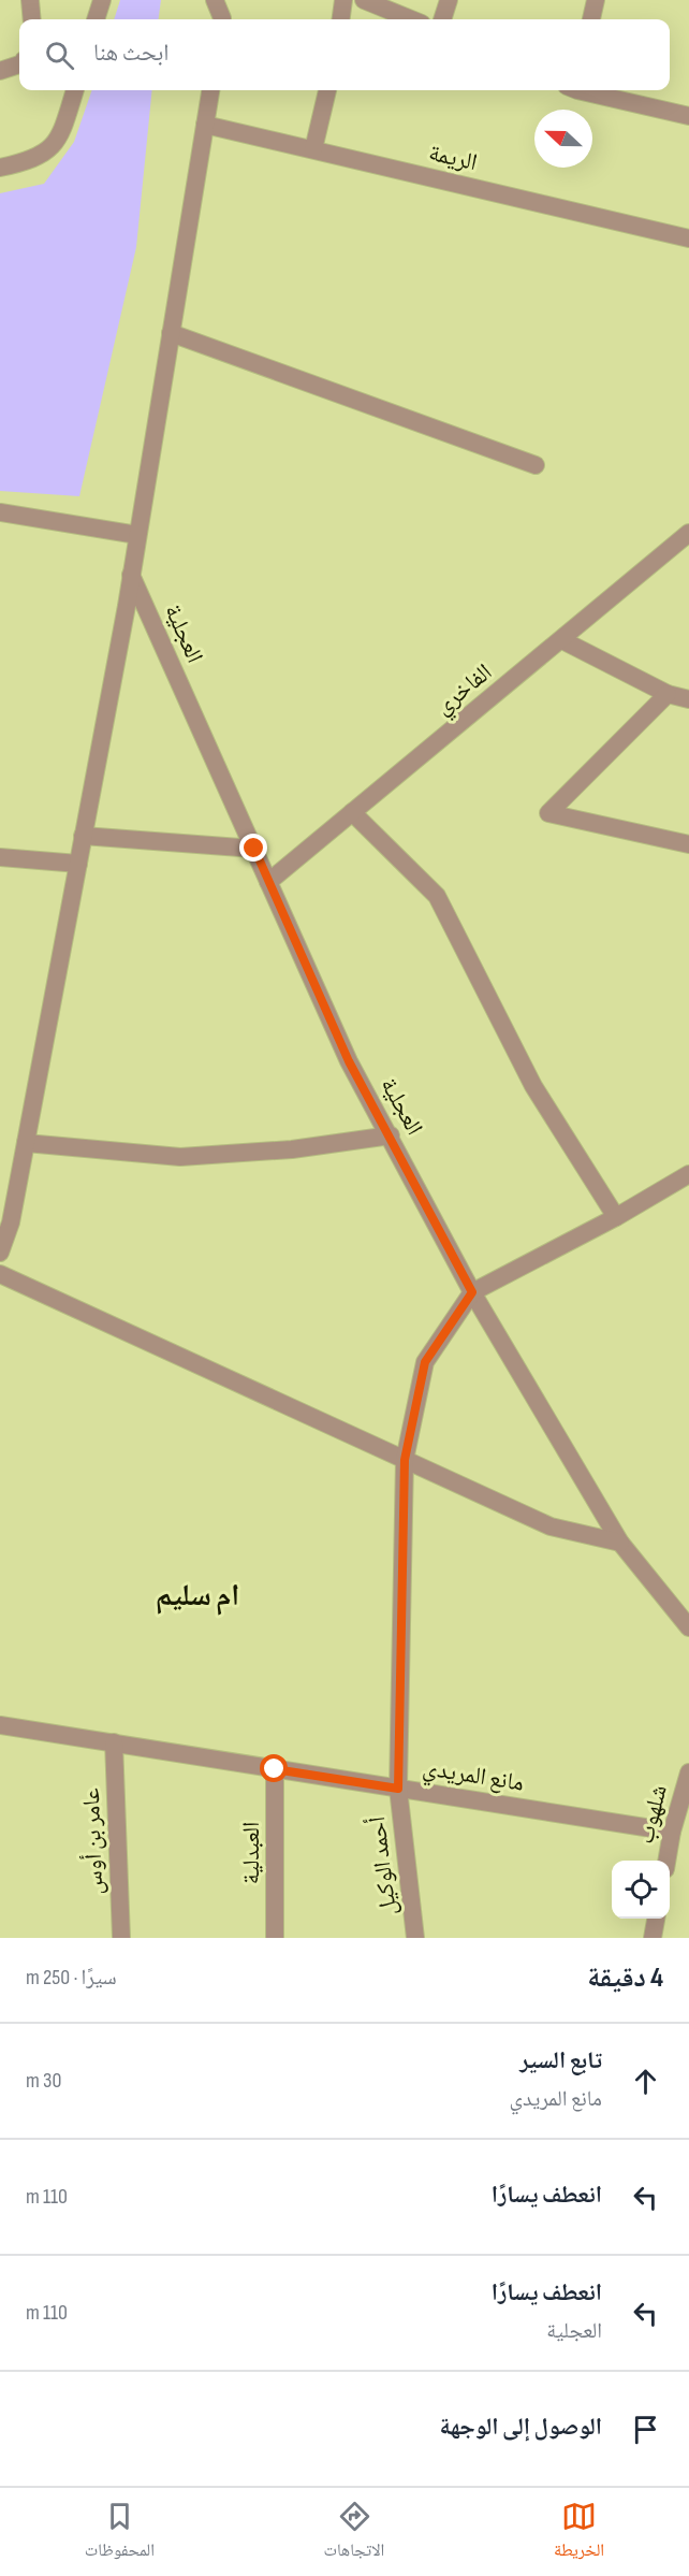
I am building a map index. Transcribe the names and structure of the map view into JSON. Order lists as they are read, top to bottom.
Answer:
{
  "streets": {
    "street": [
      "الريمة",
      "العجلية",
      "الفاخري",
      "مانع المريدي",
      "شلهوب",
      "عامر بن أوس",
      "العبدلية",
      "أحمد الوكيل"
    ]
  },
  "crossings": [
    ["العجلية", "الفاخري"],
    ["العجلية", "أحمد الوكيل"],
    ["مانع المريدي", "شلهوب"],
    ["مانع المريدي", "عامر بن أوس"],
    ["مانع المريدي", "العبدلية"],
    ["مانع المريدي", "أحمد الوكيل"]
  ],
  "districts": ["ام سليم"],
  "north": "left",
  "page": {
    "search": "ابحث هنا",
    "heading": ["4 دقيقة", "سيرًا · 250 m"],
    "list": [
      ["تابع السير", "مانع المريدي", "30 m"],
      ["انعطف يسارًا", "110 m"],
      ["انعطف يسارًا", "العجلية", "110 m"],
      "الوصول إلى الوجهة"
    ],
    "nav": ["الخريطة", "الاتجاهات", "المحفوظات"]
  }
}
